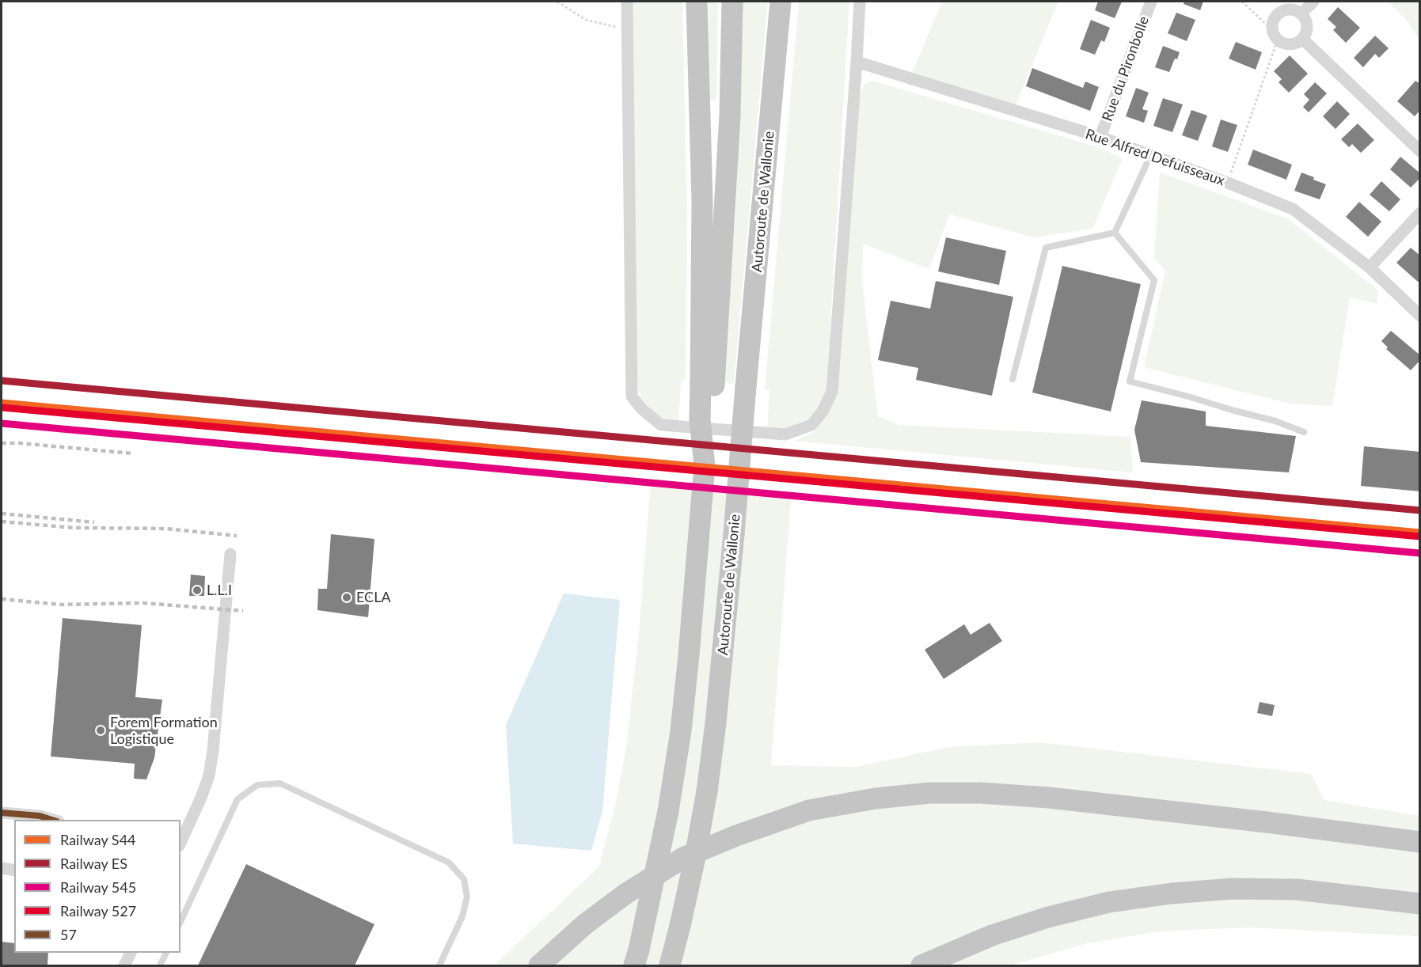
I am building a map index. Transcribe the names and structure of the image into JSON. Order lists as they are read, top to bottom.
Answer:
{
  "streets": {
    "highway": ["Autoroute de Wallonie"],
    "street": ["Rue du Pironbolle", "Rue Alfred Defuisseaux"]
  },
  "crossings": [
    ["Rue du Pironbolle", "Rue Alfred Defuisseaux"]
  ],
  "places": ["L.L.I", "ECLA", "Forem Formation Logistique"],
  "lines": [
    "rail line ES",
    "rail line S44",
    "rail line 527",
    "rail line 545",
    "transit line 57"
  ],
  "legend": [
    "Railway S44",
    "Railway ES",
    "Railway 545",
    "Railway 527",
    "57"
  ]
}
